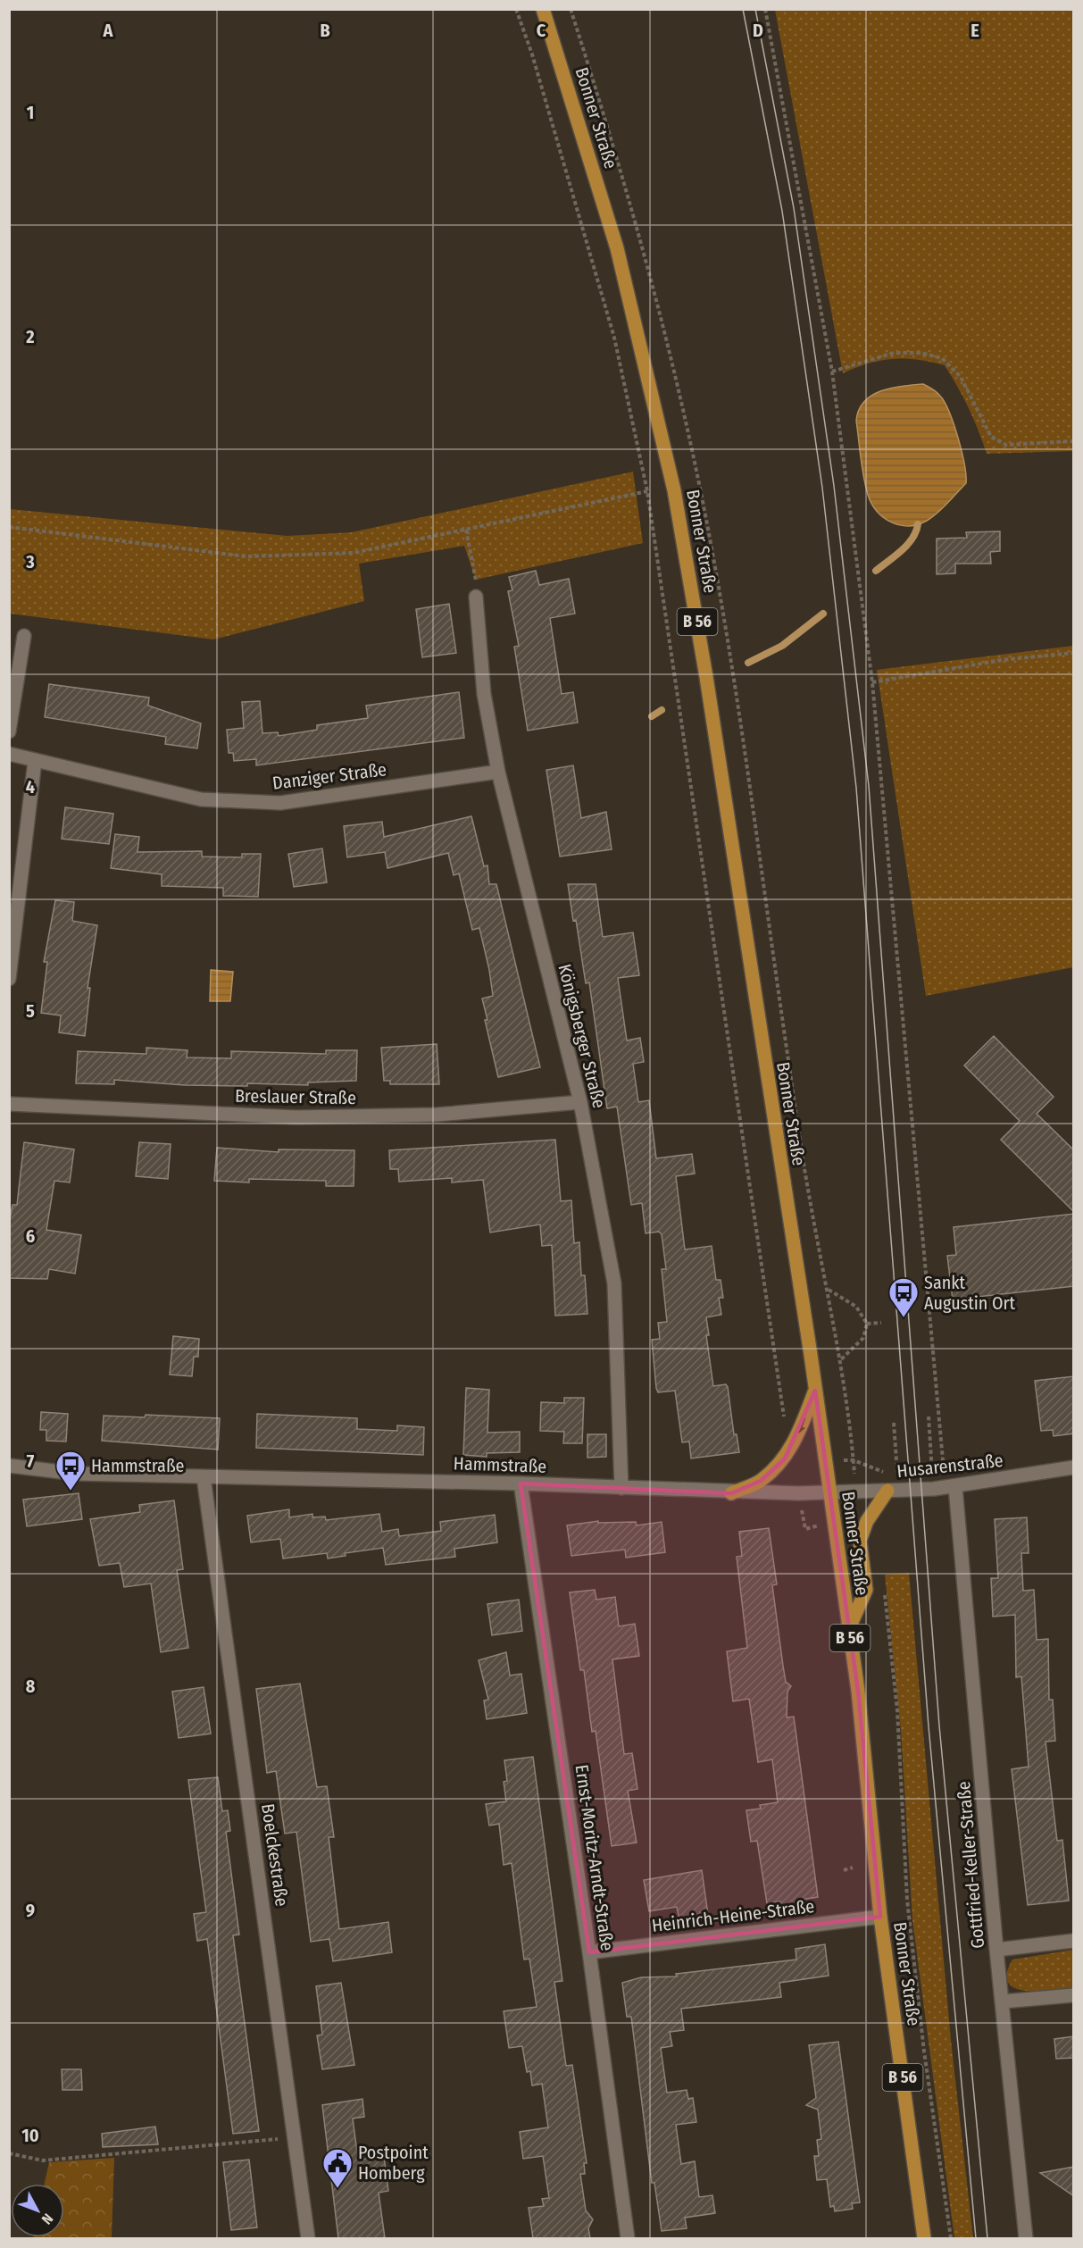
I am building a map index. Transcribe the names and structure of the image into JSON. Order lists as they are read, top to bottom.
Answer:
{
  "streets": {
    "main road": ["Bonner Straße", "B 56"],
    "street": [
      "Danziger Straße",
      "Königsberger Straße",
      "Breslauer Straße",
      "Hammstraße",
      "Husarenstraße",
      "Boelckestraße",
      "Ernst-Moritz-Arndt-Straße",
      "Gottfried-Keller-Straße",
      "Heinrich-Heine-Straße"
    ]
  },
  "crossings": [
    ["Bonner Straße", "Hammstraße"],
    ["Bonner Straße", "Husarenstraße"],
    ["Bonner Straße", "Heinrich-Heine-Straße"],
    ["Danziger Straße", "Königsberger Straße"],
    ["Königsberger Straße", "Breslauer Straße"],
    ["Königsberger Straße", "Hammstraße"],
    ["Hammstraße", "Husarenstraße"],
    ["Hammstraße", "Boelckestraße"],
    ["Hammstraße", "Ernst-Moritz-Arndt-Straße"],
    ["Husarenstraße", "Gottfried-Keller-Straße"],
    ["Ernst-Moritz-Arndt-Straße", "Heinrich-Heine-Straße"]
  ],
  "places": {
    "bus stop": ["Sankt Augustin Ort", "Hammstraße"],
    "public building": ["Postpoint Homberg"]
  },
  "north": "bottom right",
  "grid": {
    "columns": [
      "A",
      "B",
      "C",
      "D",
      "E"
    ],
    "rows": [
      "1",
      "2",
      "3",
      "4",
      "5",
      "6",
      "7",
      "8",
      "9",
      "10"
    ]
  }
}
